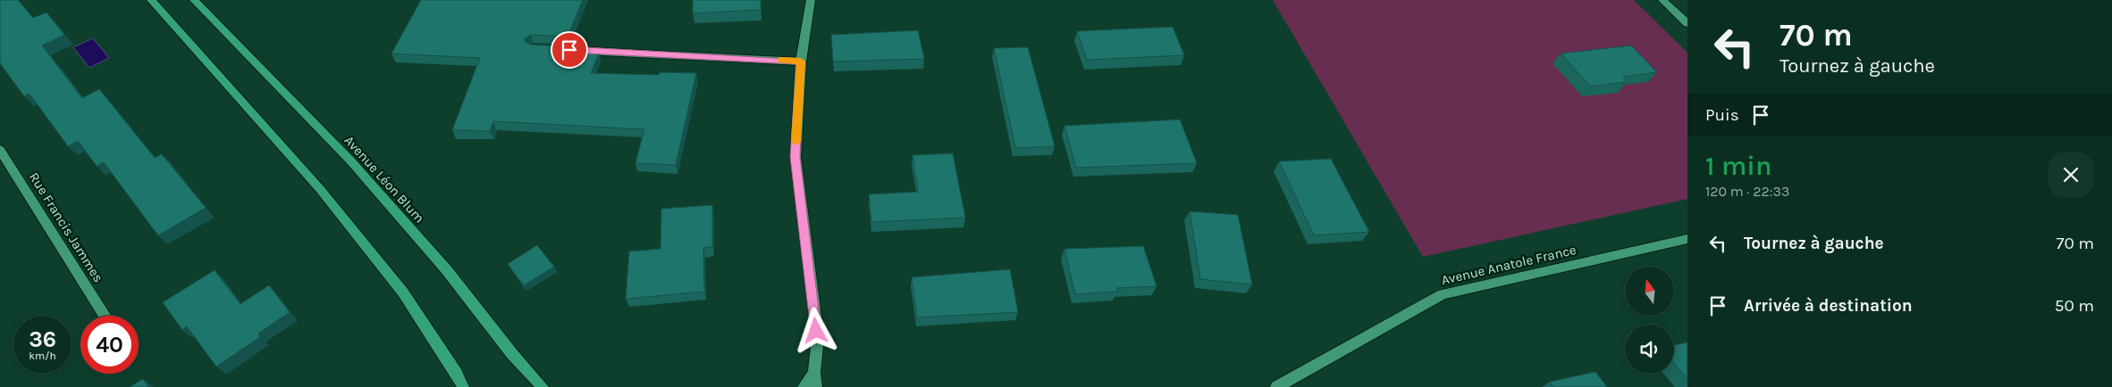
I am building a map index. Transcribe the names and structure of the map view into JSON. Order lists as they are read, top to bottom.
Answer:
{
  "streets": {
    "main road": ["Avenue Léon Blum"],
    "street": ["Rue Francis Jammes", "Avenue Anatole France"]
  },
  "north": "top",
  "page": {
    "turn": ["70 m", "Tournez à gauche"],
    "then": "Puis",
    "heading": ["1 min", "120 m · 22:33"],
    "list": [
      {
        "name": "Tournez à gauche",
        "value": "70 m"
      },
      {
        "name": "Arrivée à destination",
        "value": "50 m"
      }
    ],
    "speed": "36 km/h",
    "limit": "40"
  }
}
